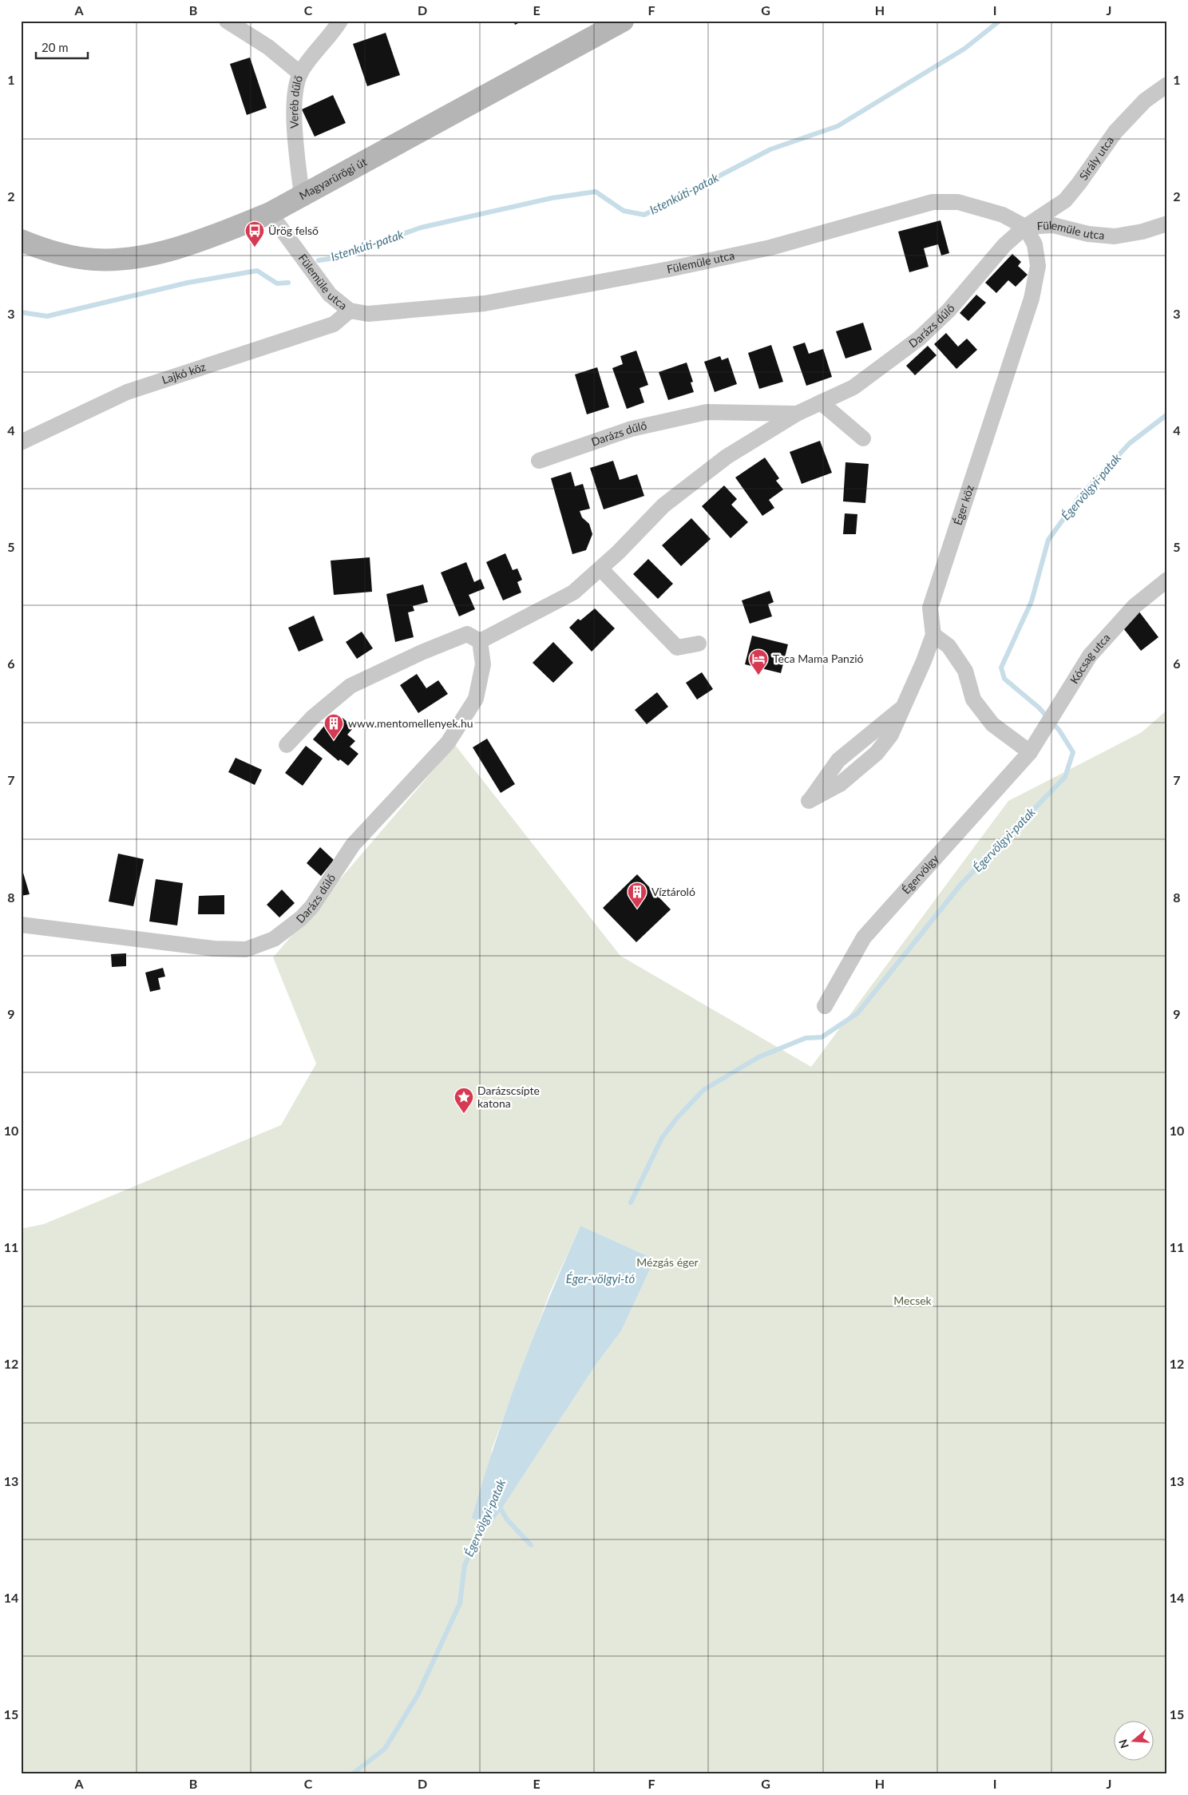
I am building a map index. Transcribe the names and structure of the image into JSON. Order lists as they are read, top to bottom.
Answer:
{
  "streets": {
    "main road": ["Magyarürögi út"],
    "street": [
      "Veréb dűlő",
      "Sirály utca",
      "Fülemüle utca",
      "Darázs dűlő",
      "Lajkó köz",
      "Éger köz",
      "Kócsag utca",
      "Égervölgy"
    ]
  },
  "crossings": [
    ["Veréb dűlő", "Magyarürögi út"],
    ["Sirály utca", "Fülemüle utca"],
    ["Sirály utca", "Darázs dűlő"],
    ["Sirály utca", "Éger köz"],
    ["Magyarürögi út", "Fülemüle utca"],
    ["Fülemüle utca", "Darázs dűlő"],
    ["Fülemüle utca", "Lajkó köz"],
    ["Fülemüle utca", "Éger köz"],
    ["Darázs dűlő", "Éger köz"],
    ["Kócsag utca", "Égervölgy"]
  ],
  "water": ["Istenkúti-patak", "Égervölgyi-patak", "Éger-völgyi-tó"],
  "parks": ["Mézgás éger", "Mecsek"],
  "places": {
    "bus stop": ["Ürög felső"],
    "hotel": ["Teca Mama Panzió"],
    "building": ["www.mentomellenyek.hu", "Víztároló"],
    "place": ["Darázscsípte katona"]
  },
  "scale_bar": "20 m",
  "north": "left",
  "grid": {
    "columns": [
      "A",
      "B",
      "C",
      "D",
      "E",
      "F",
      "G",
      "H",
      "I",
      "J"
    ],
    "rows": [
      "1",
      "2",
      "3",
      "4",
      "5",
      "6",
      "7",
      "8",
      "9",
      "10",
      "11",
      "12",
      "13",
      "14",
      "15"
    ]
  }
}
